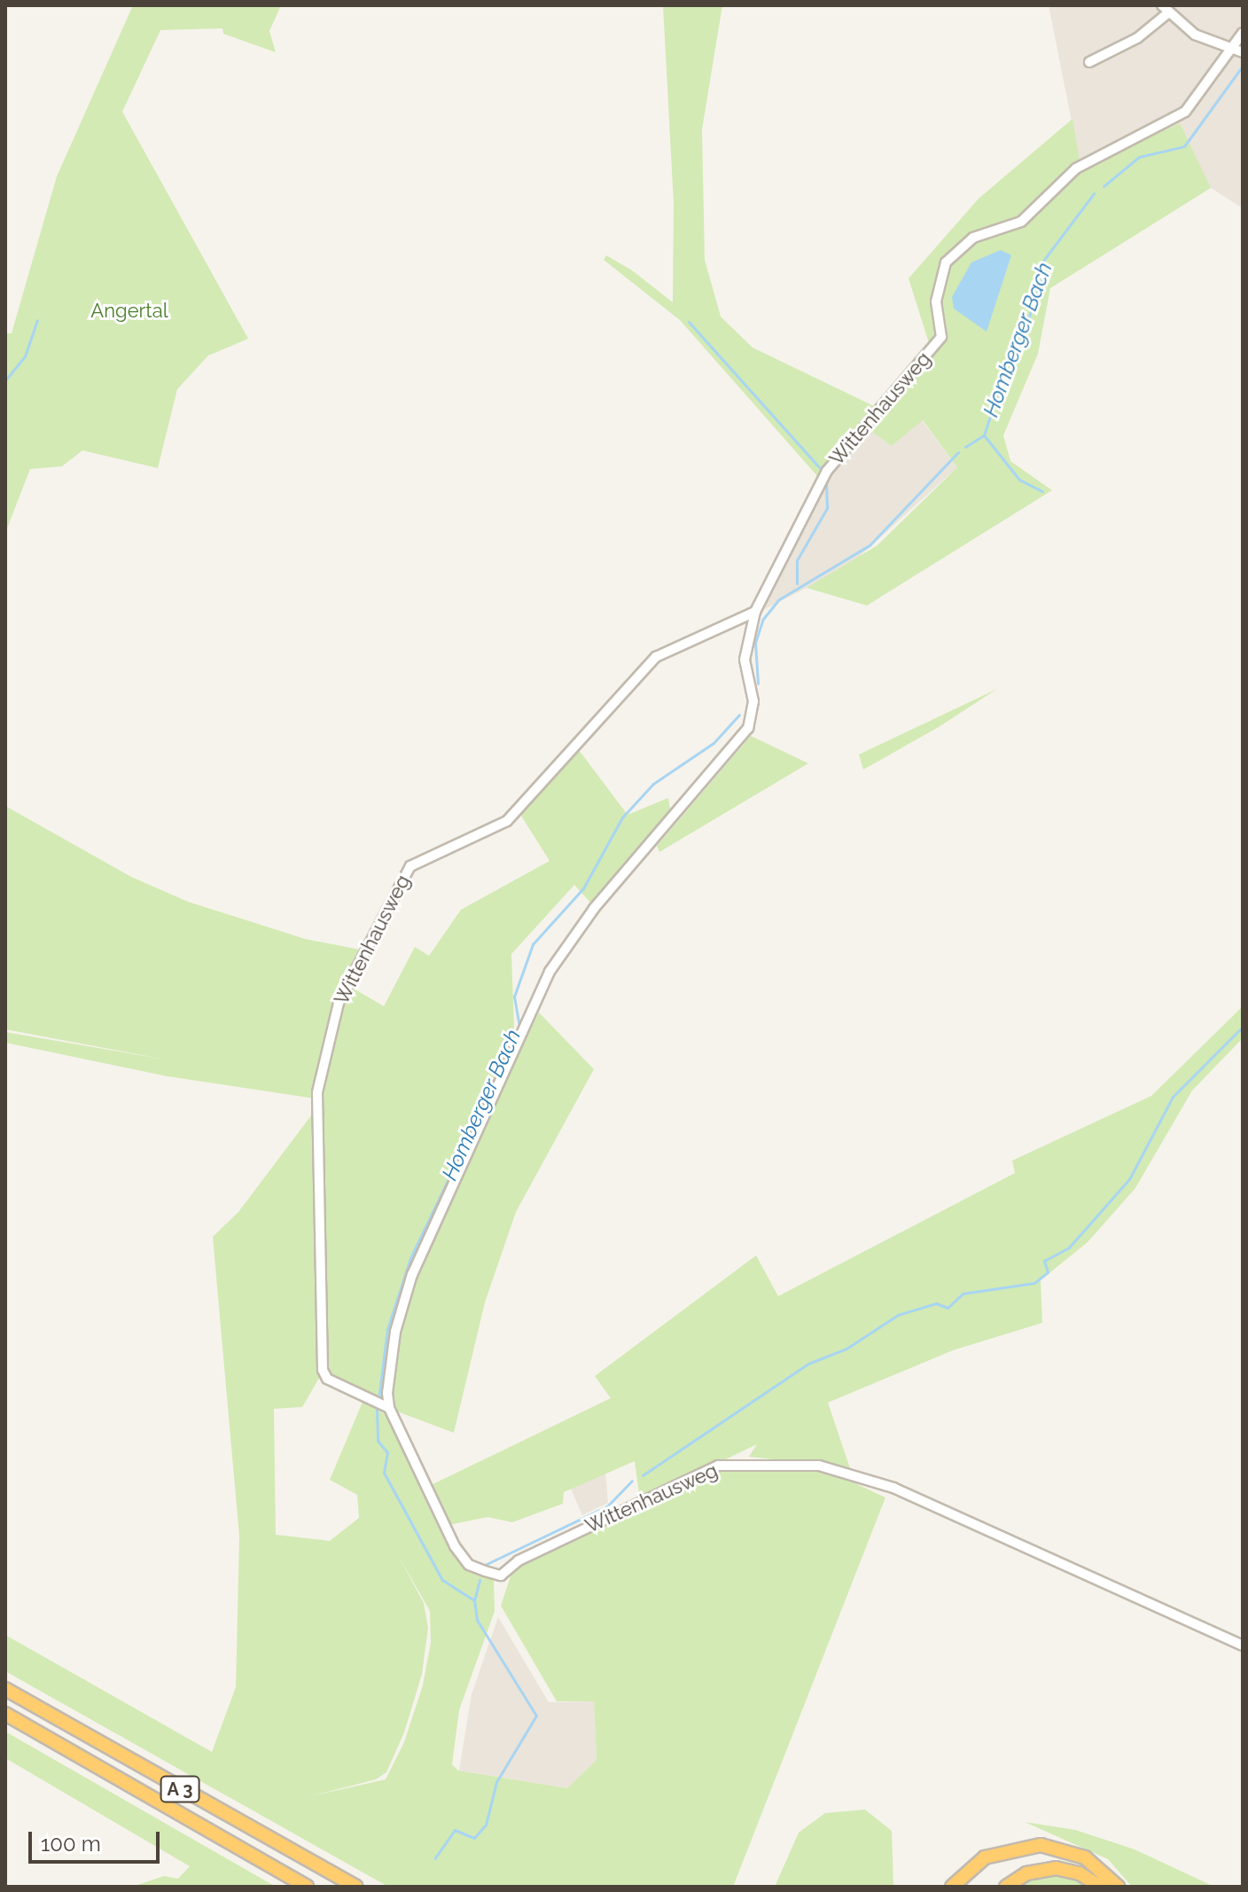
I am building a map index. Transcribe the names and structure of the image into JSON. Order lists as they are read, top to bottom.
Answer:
{
  "streets": {
    "highway": ["A 3"],
    "street": ["Wittenhausweg"]
  },
  "water": ["Homberger Bach"],
  "parks": ["Angertal"],
  "scale_bar": "100 m"
}
